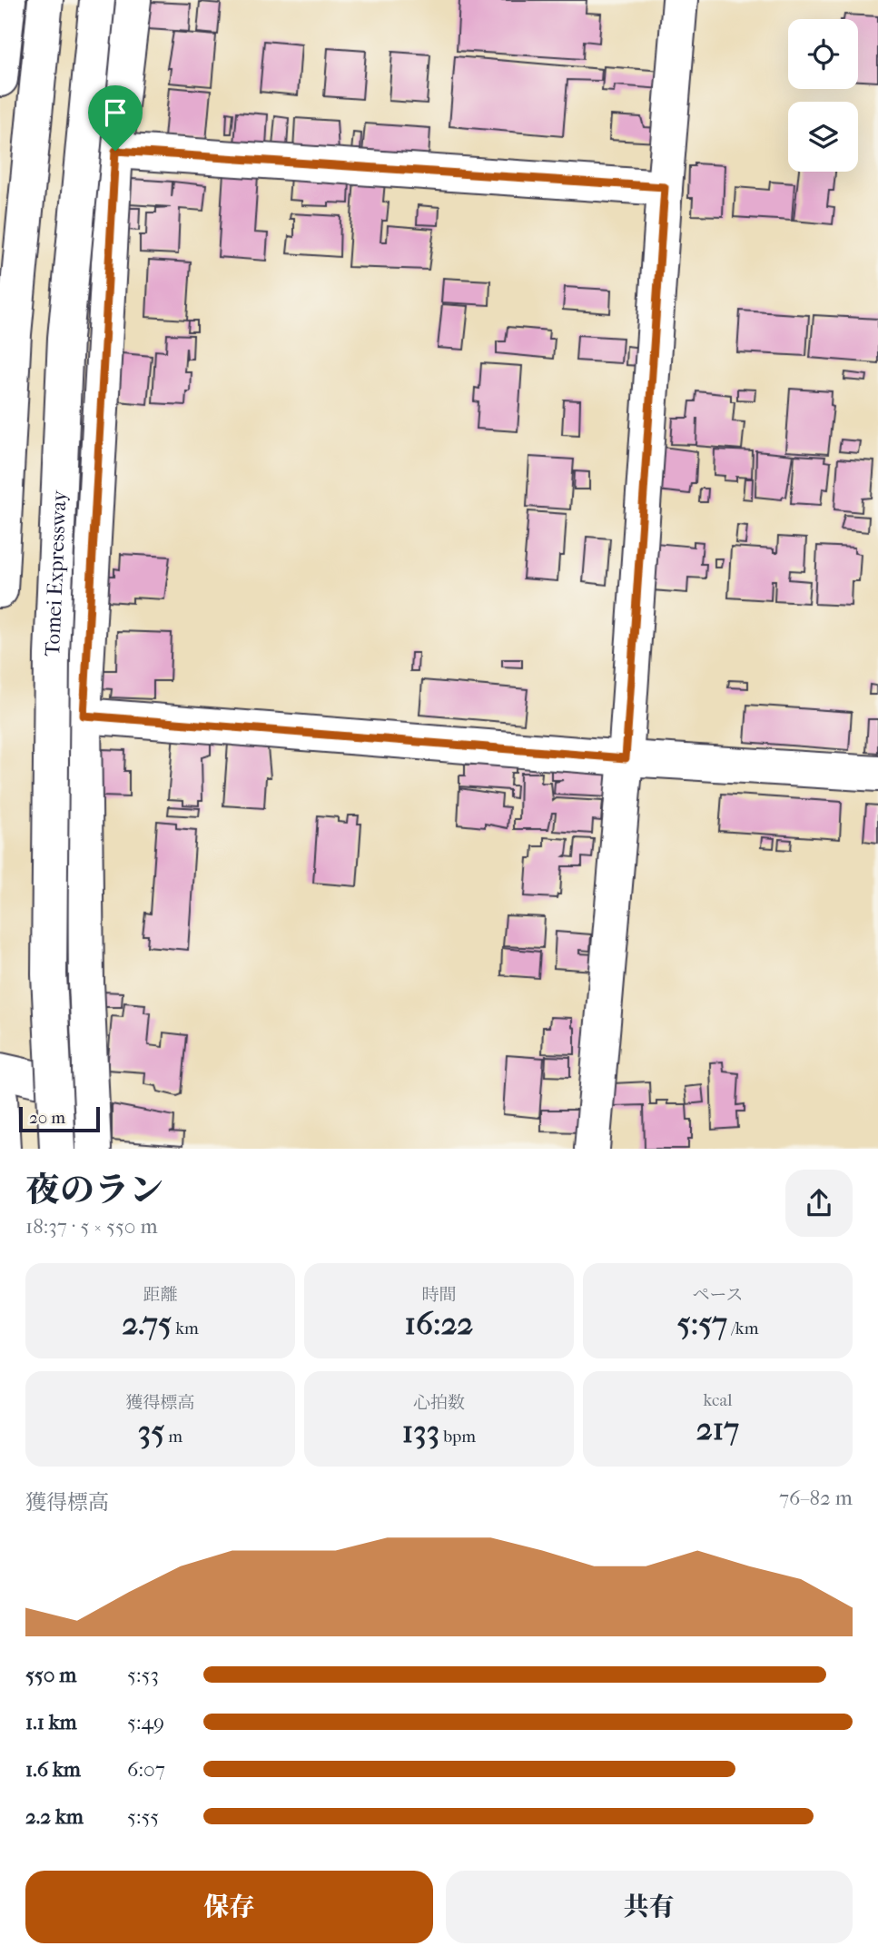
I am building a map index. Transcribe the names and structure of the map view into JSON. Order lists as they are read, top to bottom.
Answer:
{
  "streets": {
    "main road": ["Tomei Expressway"]
  },
  "scale_bar": "20 m",
  "page": {
    "scale": "20 m",
    "heading": ["夜のラン", "18:37 · 5 × 550 m"],
    "stats": [
      ["距離", "2.75 km"],
      ["時間", "16:22"],
      ["ペース", "5:57 /km"],
      ["獲得標高", "35 m"],
      ["心拍数", "133 bpm"],
      ["kcal", "217"]
    ],
    "chart": ["獲得標高", "76–82 m"],
    "list": [
      {
        "name": "550 m",
        "note": "5:53"
      },
      {
        "name": "1.1 km",
        "note": "5:49"
      },
      {
        "name": "1.6 km",
        "note": "6:07"
      },
      {
        "name": "2.2 km",
        "note": "5:55"
      }
    ],
    "buttons": ["保存", "共有"]
  }
}
